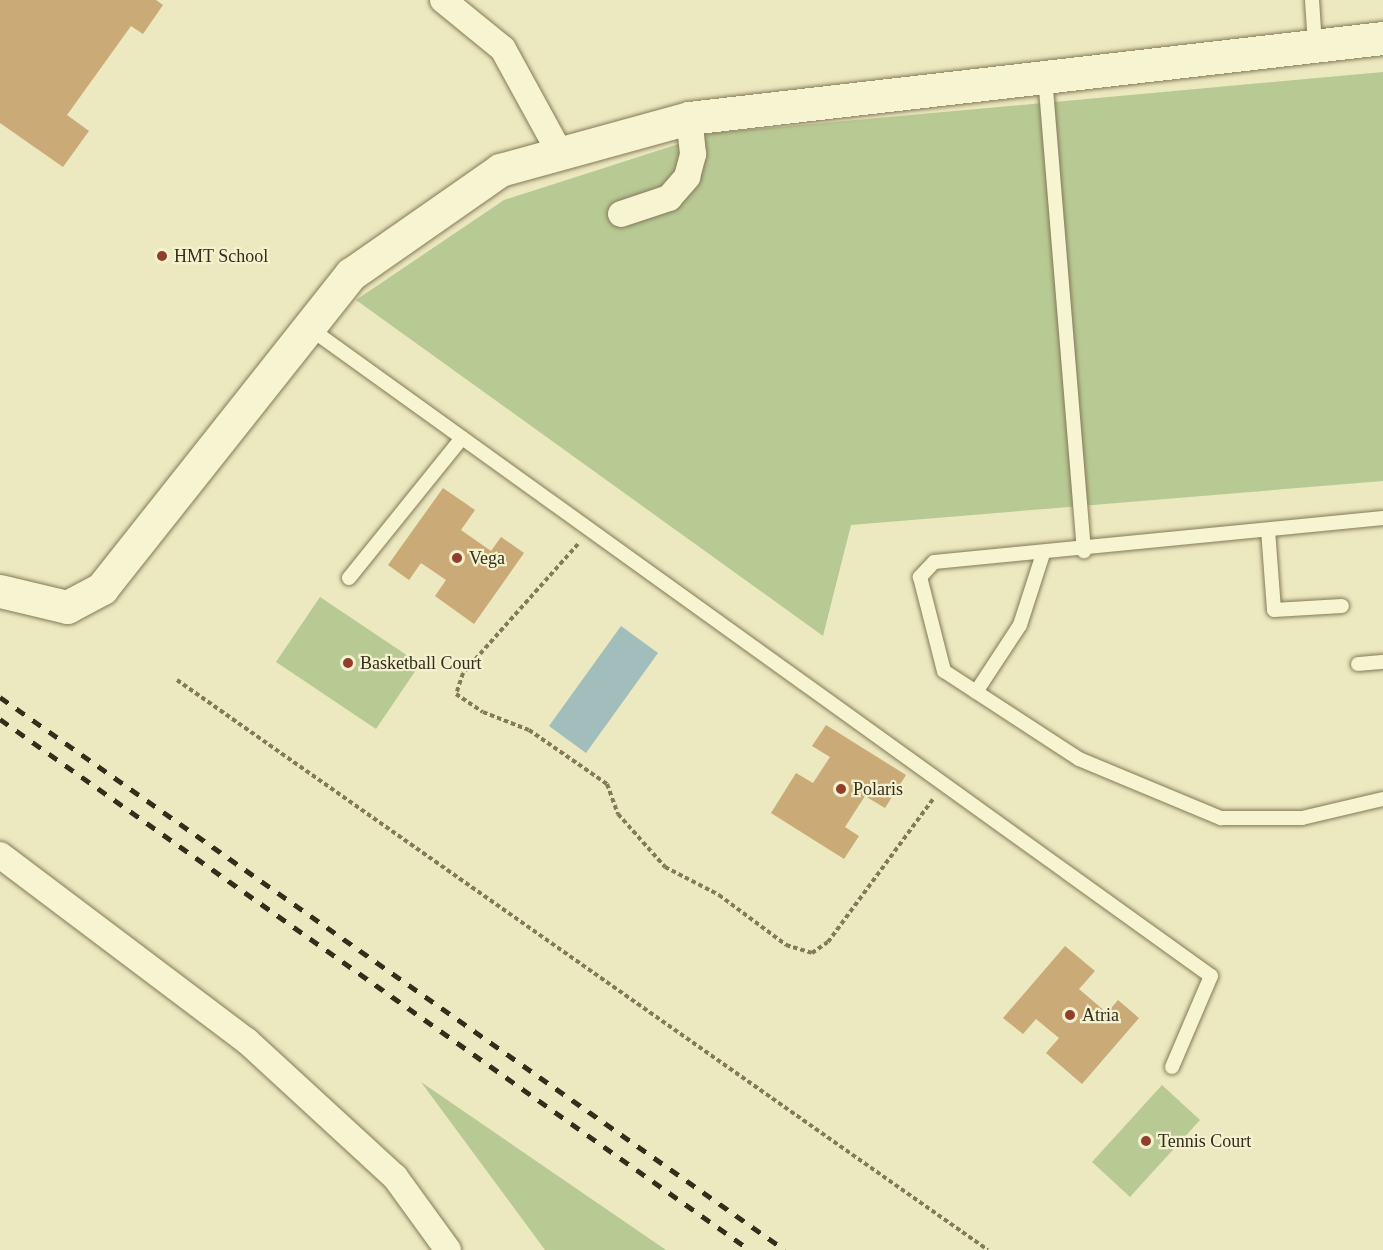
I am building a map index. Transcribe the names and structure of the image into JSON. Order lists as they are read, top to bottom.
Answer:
{
  "places": [
    "HMT School",
    "Vega",
    "Basketball Court",
    "Polaris",
    "Atria",
    "Tennis Court"
  ]
}
